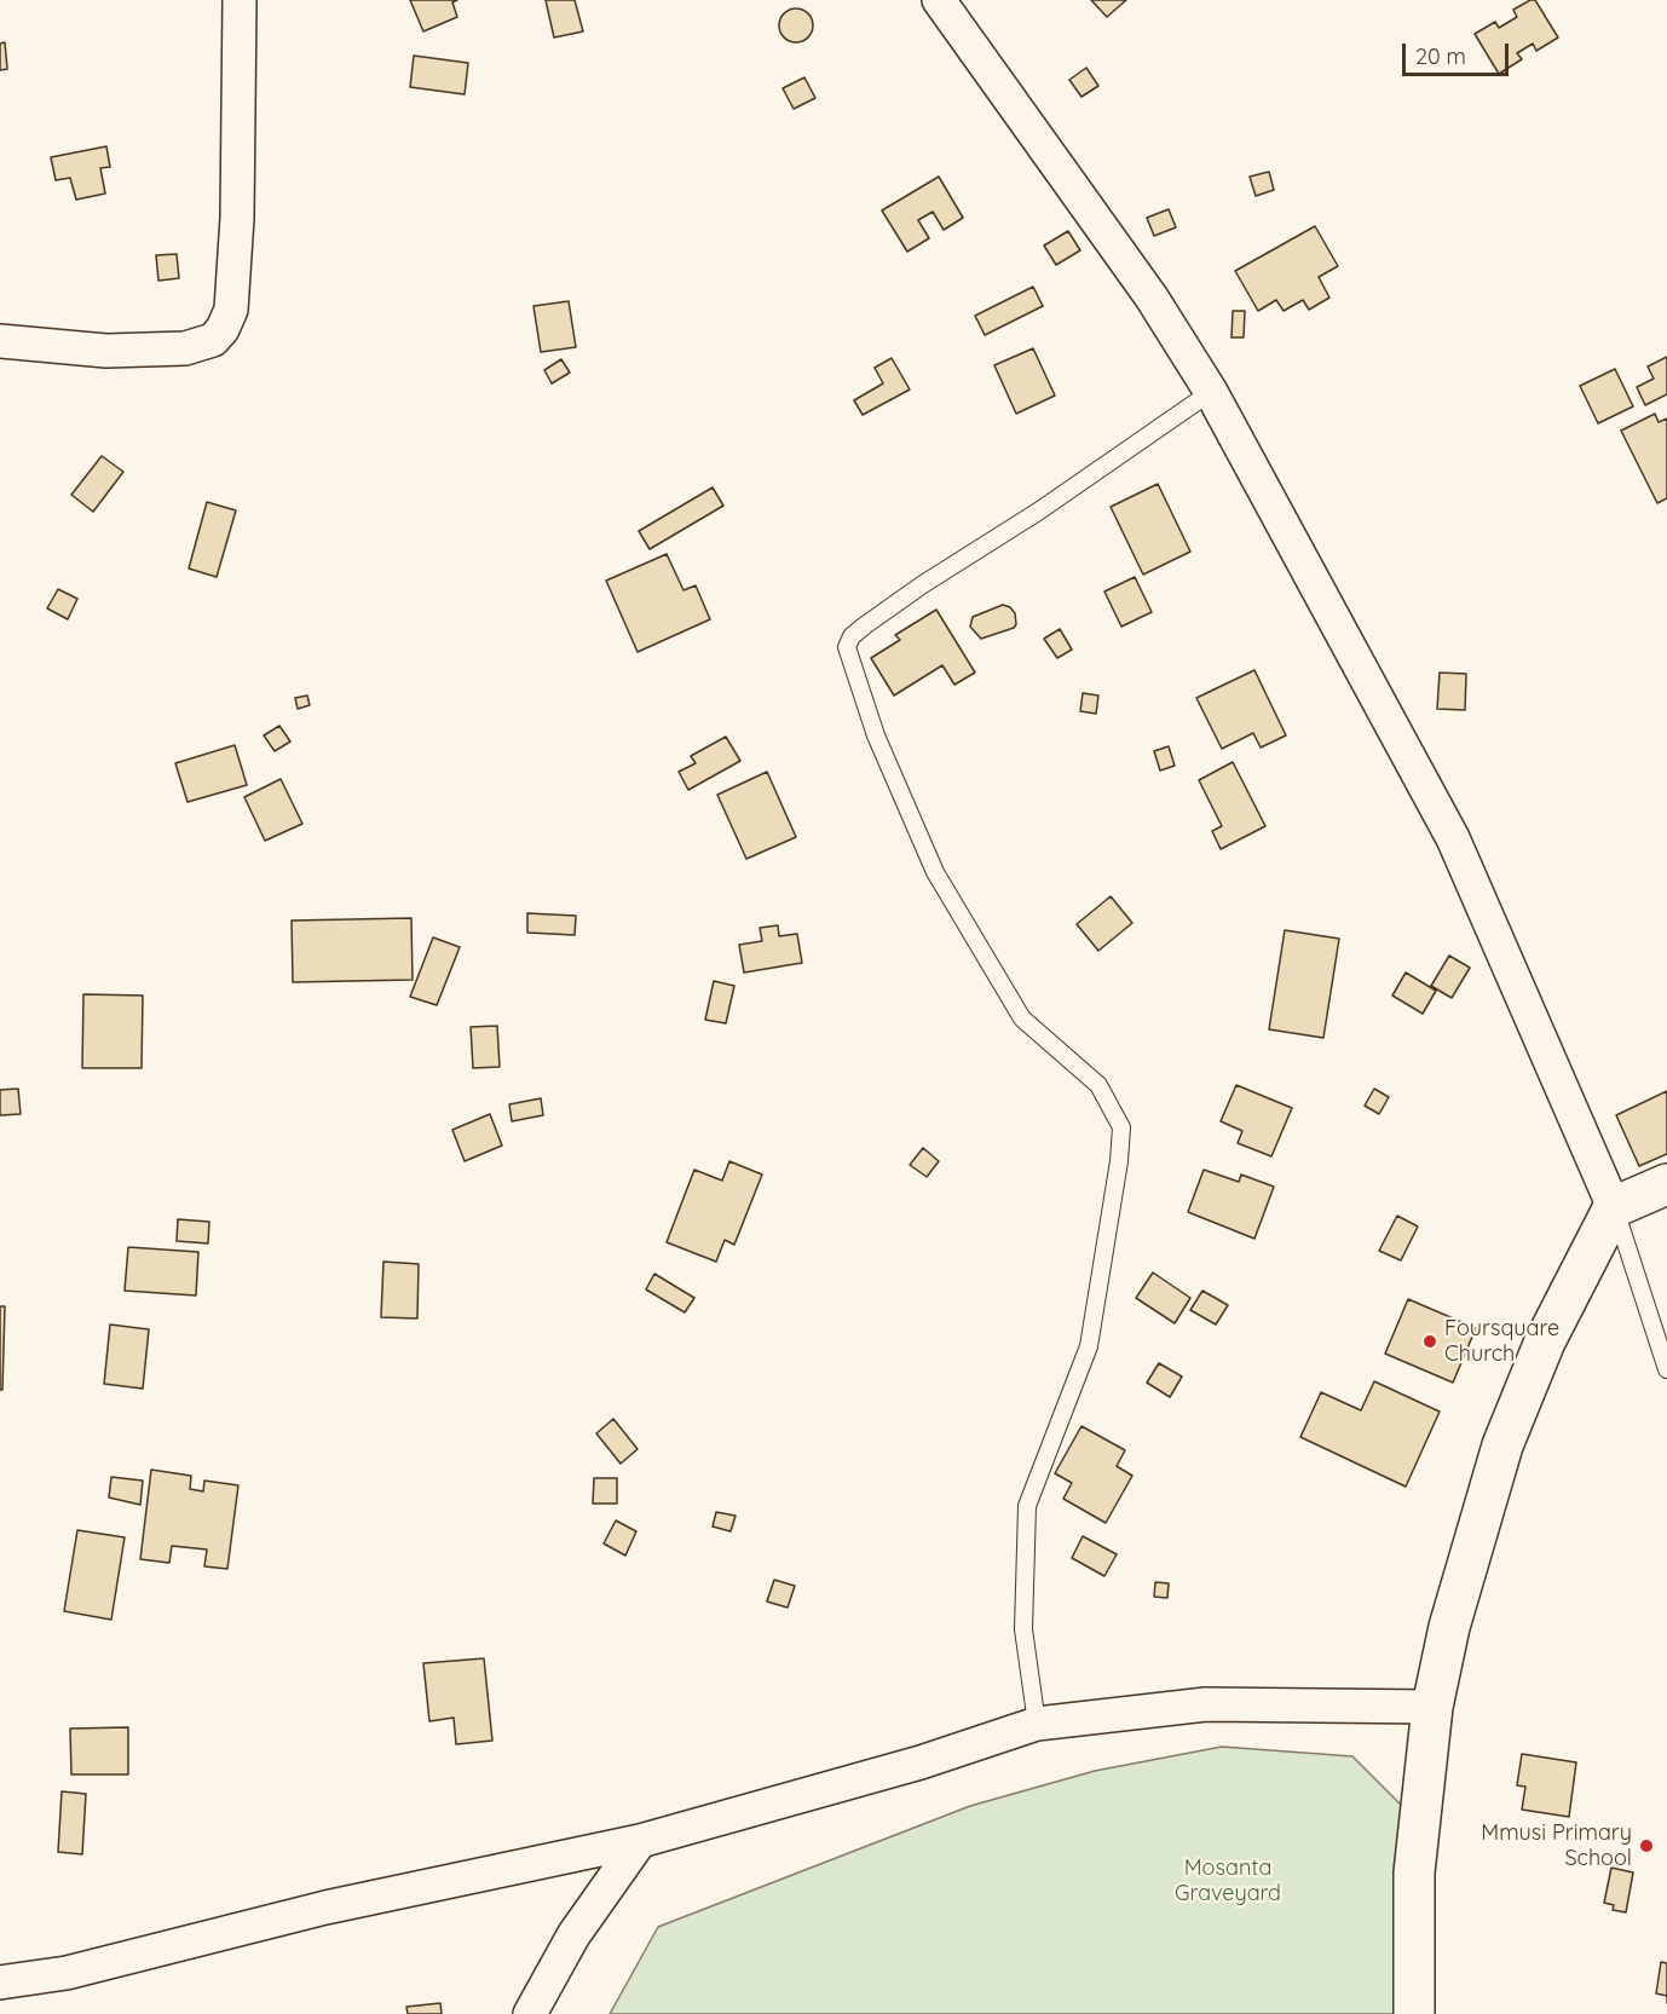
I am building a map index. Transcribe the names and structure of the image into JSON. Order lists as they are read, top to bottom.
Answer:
{
  "parks": ["Mosanta Graveyard"],
  "places": ["Foursquare Church", "Mmusi Primary School"],
  "scale_bar": "20 m"
}
